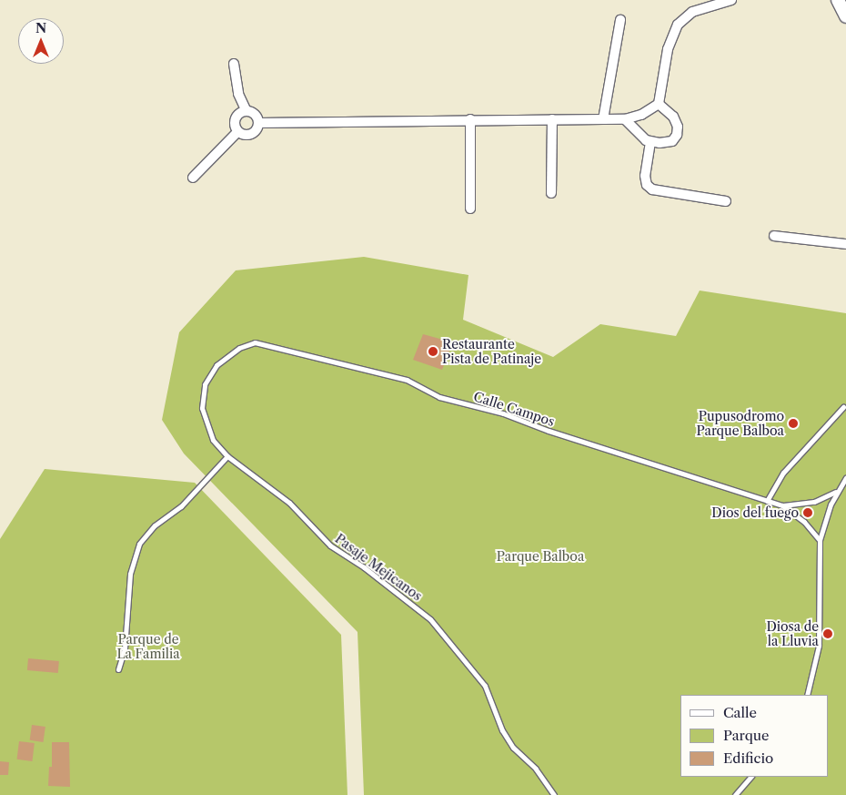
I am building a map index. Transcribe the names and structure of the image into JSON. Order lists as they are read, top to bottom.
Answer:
{
  "streets": {
    "lane": ["Calle Campos", "Pasaje Mejicanos"]
  },
  "crossings": [
    ["Calle Campos", "Pasaje Mejicanos"]
  ],
  "parks": ["Parque Balboa", "Parque de La Familia"],
  "places": [
    "Restaurante Pista de Patinaje",
    "Pupusodromo Parque Balboa",
    "Dios del fuego",
    "Diosa de la Lluvia"
  ],
  "legend": ["Calle", "Parque", "Edificio"],
  "north": "top"
}
